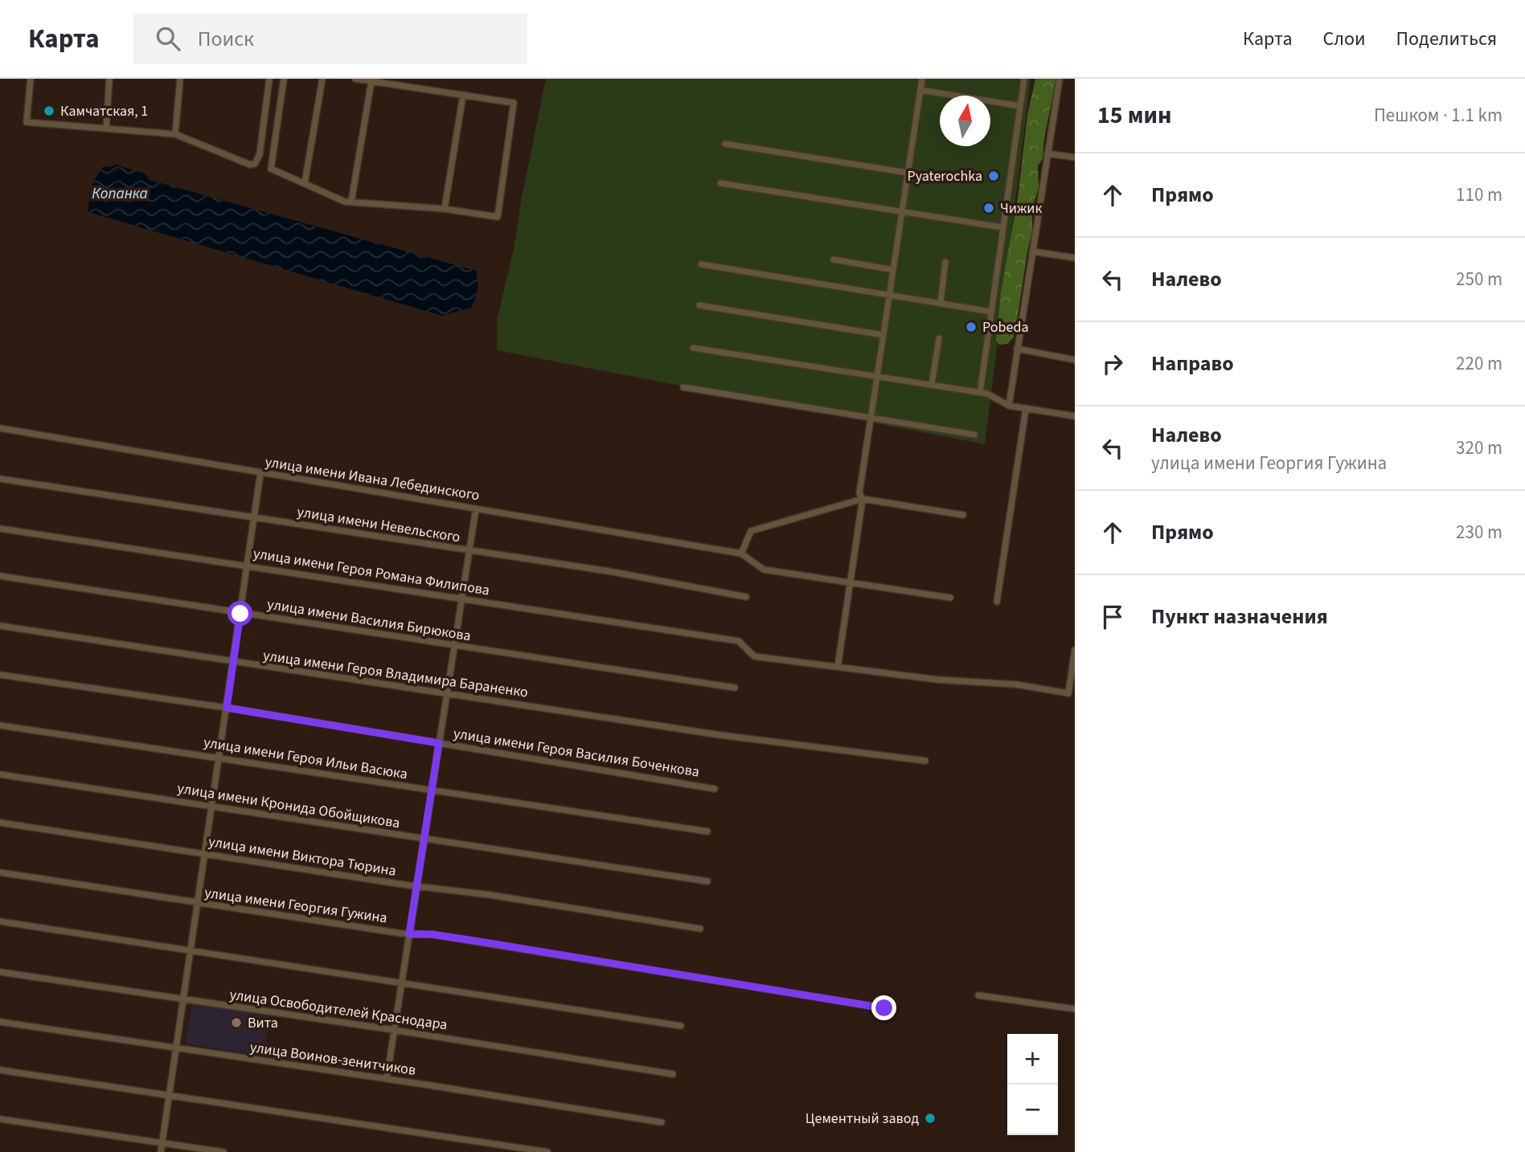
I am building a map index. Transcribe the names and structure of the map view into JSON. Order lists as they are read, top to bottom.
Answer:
{
  "streets": {
    "street": [
      "улица имени Ивана Лебединского",
      "улица имени Невельского",
      "улица имени Героя Романа Филипова",
      "улица имени Василия Бирюкова",
      "улица имени Героя Владимира Бараненко",
      "улица имени Героя Василия Боченкова",
      "улица имени Героя Ильи Васюка",
      "улица имени Кронида Обойщикова",
      "улица имени Виктора Тюрина",
      "улица имени Георгия Гужина",
      "улица Освободителей Краснодара",
      "улица Воинов-зенитчиков"
    ]
  },
  "water": ["Копанка"],
  "places": [
    "Камчатская, 1",
    "Pyaterochka",
    "Чижик",
    "Pobeda",
    "Вита",
    "Цементный завод"
  ],
  "north": "top",
  "page": {
    "header": "Карта",
    "search": "Поиск",
    "nav": ["Карта", "Слои", "Поделиться"],
    "heading": ["15 мин", "Пешком · 1.1 km"],
    "list": [
      ["Прямо", "110 m"],
      ["Налево", "250 m"],
      ["Направо", "220 m"],
      ["Налево", "улица имени Георгия Гужина", "320 m"],
      ["Прямо", "230 m"],
      "Пункт назначения"
    ],
    "map_buttons": ["+", "−"]
  }
}
